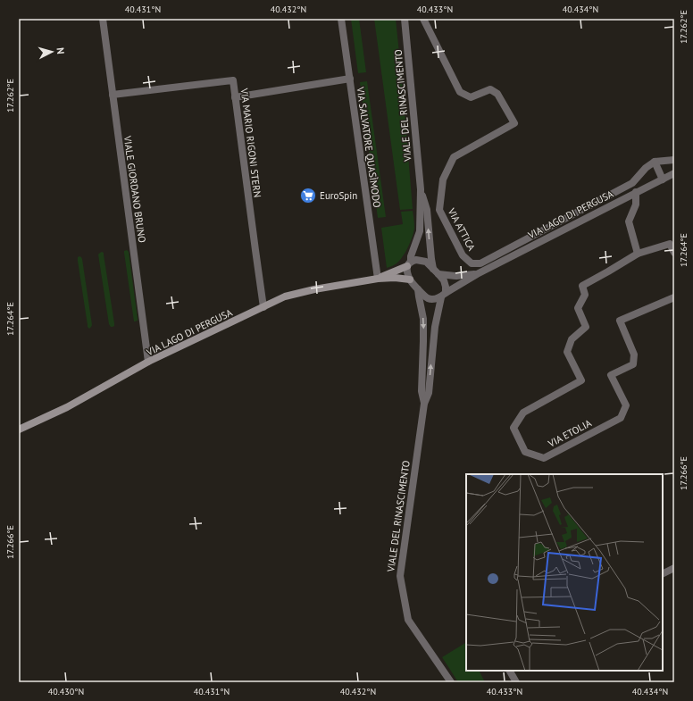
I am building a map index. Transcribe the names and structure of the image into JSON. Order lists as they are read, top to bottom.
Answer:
{
  "streets": {
    "street": [
      "VIALE DEL RINASCIMENTO",
      "VIA MARIO RIGONI STERN",
      "VIA SALVATORE QUASÌMODO",
      "VIALE GIORDANO BRUNO",
      "VIA LAGO DI PERGUSA",
      "VIA ATTICA",
      "VIA ETOLIA"
    ]
  },
  "crossings": [
    ["VIALE DEL RINASCIMENTO", "VIA LAGO DI PERGUSA"],
    ["VIA MARIO RIGONI STERN", "VIALE GIORDANO BRUNO"],
    ["VIA MARIO RIGONI STERN", "VIA LAGO DI PERGUSA"],
    ["VIA SALVATORE QUASÌMODO", "VIA LAGO DI PERGUSA"],
    ["VIALE GIORDANO BRUNO", "VIA LAGO DI PERGUSA"]
  ],
  "places": {
    "supermarket": ["EuroSpin"]
  },
  "north": "right",
  "coordinates": [
    "40.431°N",
    "40.432°N",
    "40.433°N",
    "40.434°N",
    "17.262°E",
    "17.264°E",
    "17.266°E",
    "40.430°N"
  ]
}
